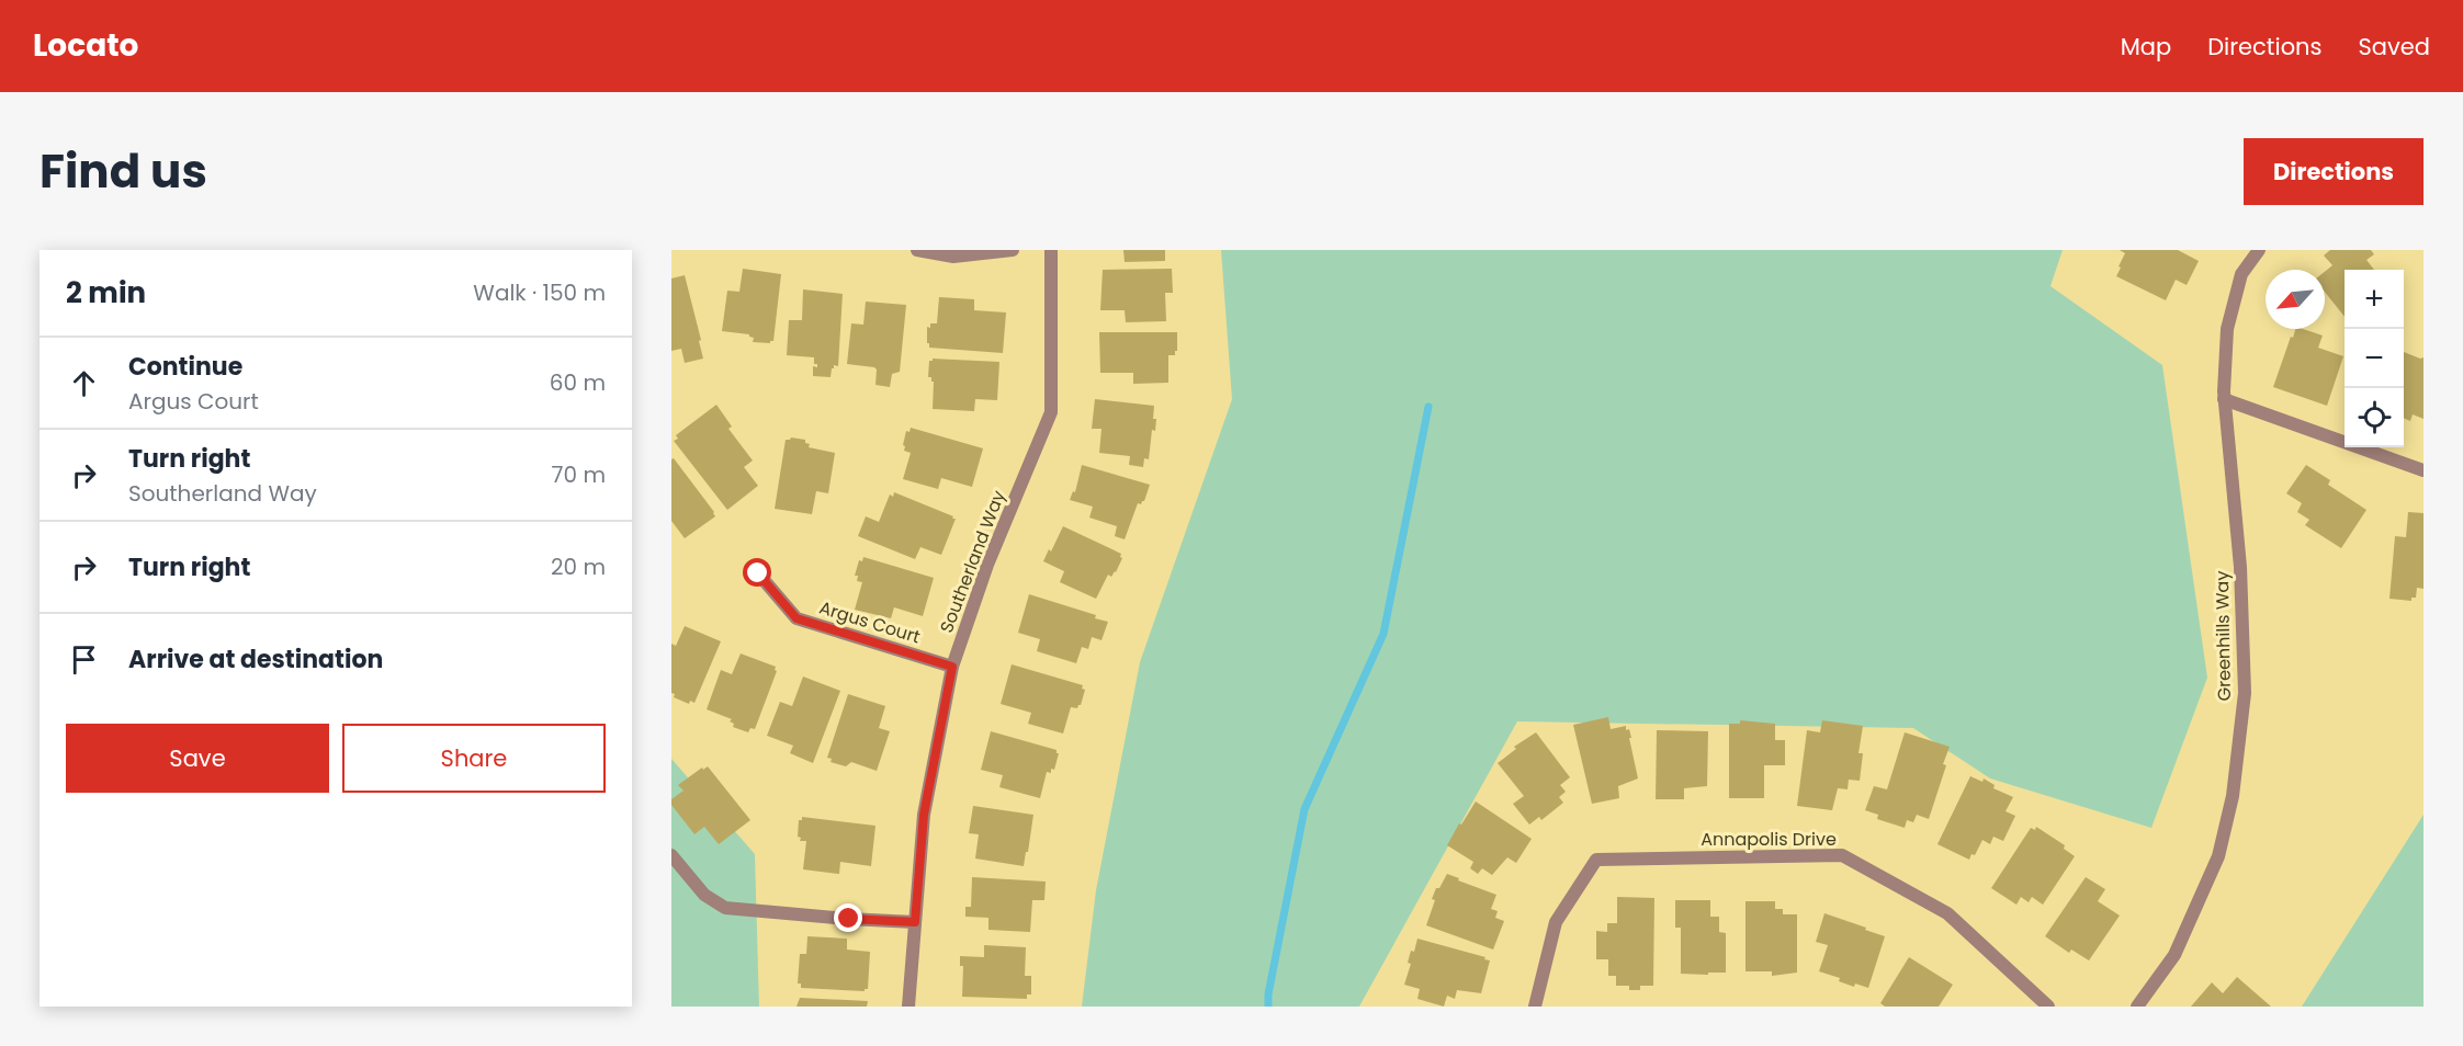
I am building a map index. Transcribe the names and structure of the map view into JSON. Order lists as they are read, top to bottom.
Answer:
{
  "streets": {
    "street": [
      "Southerland Way",
      "Argus Court",
      "Greenhills Way",
      "Annapolis Drive"
    ]
  },
  "crossings": [
    ["Southerland Way", "Argus Court"]
  ],
  "north": "bottom left",
  "page": {
    "header": "Locato",
    "nav": ["Map", "Directions", "Saved"],
    "title": "Find us",
    "buttons": [
      "Directions",
      ["Save", "Share"]
    ],
    "heading": ["2 min", "Walk · 150 m"],
    "map_buttons": ["+", "−"],
    "list": [
      ["Continue", "Argus Court", "60 m"],
      ["Turn right", "Southerland Way", "70 m"],
      ["Turn right", "20 m"],
      "Arrive at destination"
    ]
  }
}
